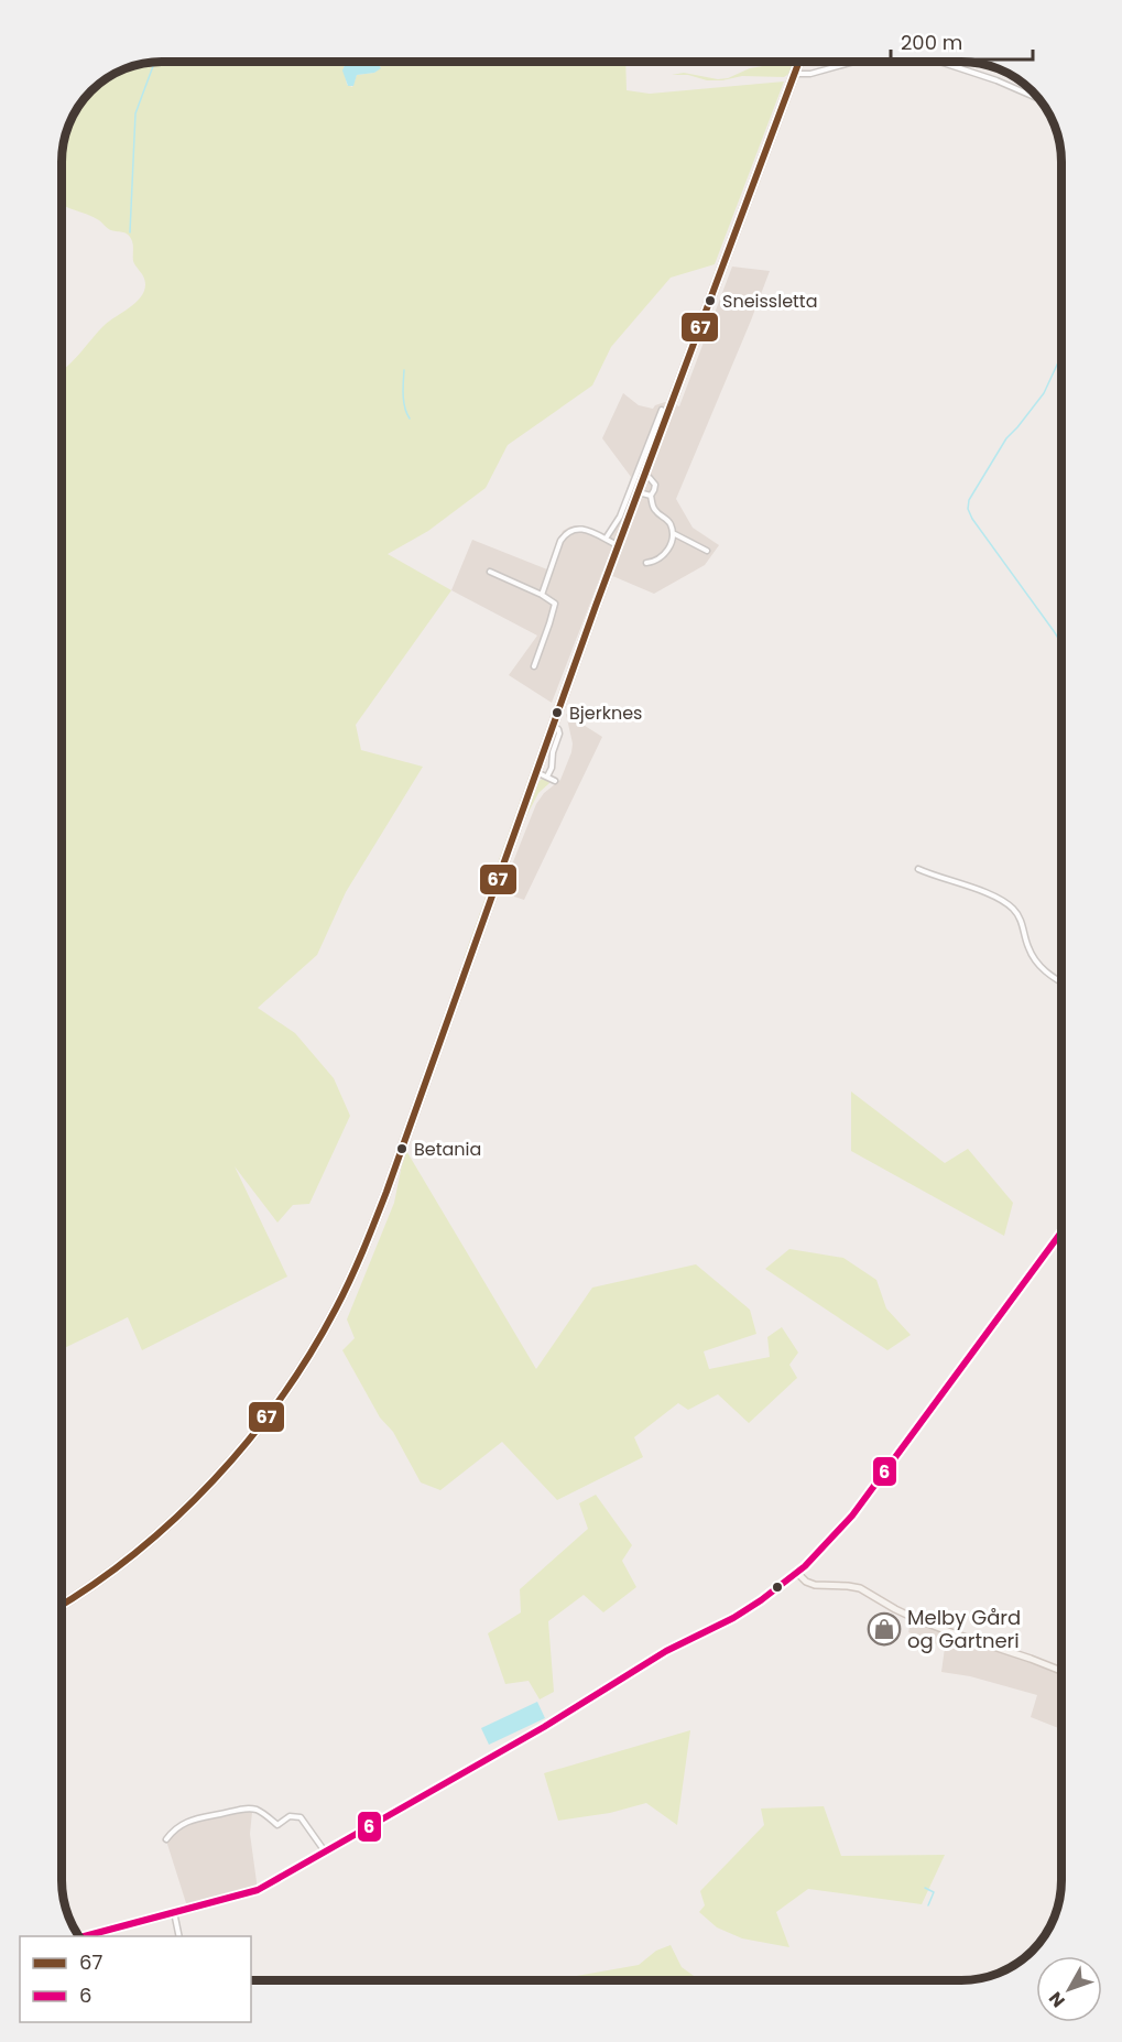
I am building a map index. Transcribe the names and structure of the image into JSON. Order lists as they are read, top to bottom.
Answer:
{
  "places": {
    "other": ["Sneissletta", "Bjerknes", "Betania"],
    "shop": ["Melby Gård og Gartneri"]
  },
  "lines": ["transit line 67", "transit line 6"],
  "legend": ["67", "6"],
  "scale_bar": "200 m",
  "north": "bottom left"
}
